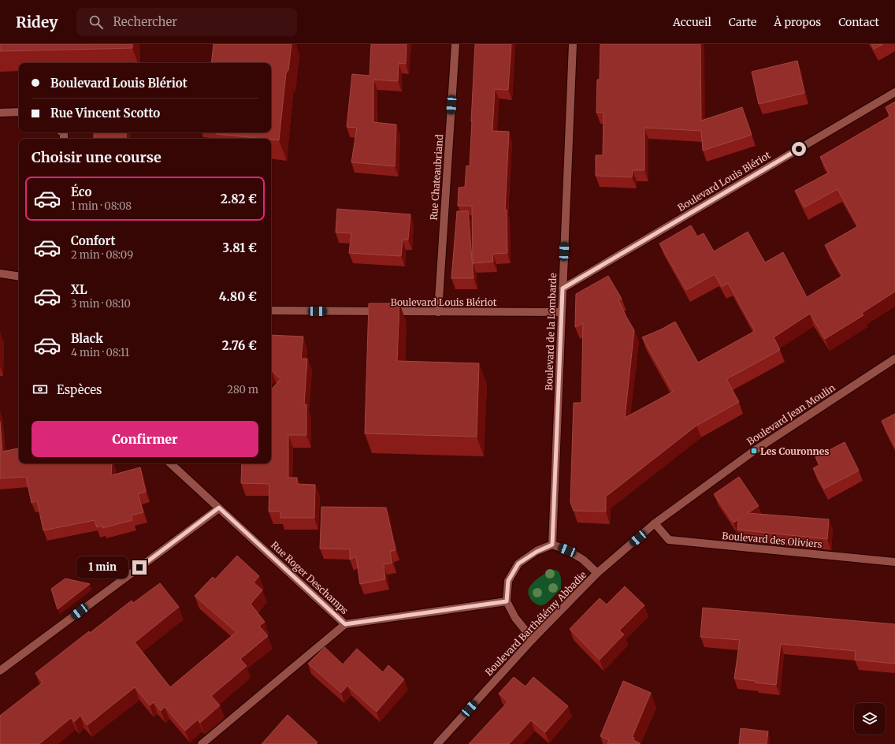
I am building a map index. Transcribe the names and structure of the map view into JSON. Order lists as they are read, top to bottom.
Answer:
{
  "streets": {
    "street": [
      "Rue Chateaubriand",
      "Boulevard Louis Blériot",
      "Boulevard de la Lombarde",
      "Boulevard Jean Moulin",
      "Boulevard des Oliviers",
      "Rue Roger Deschamps",
      "Boulevard Barthélémy Abbadie"
    ]
  },
  "crossings": [
    ["Rue Chateaubriand", "Boulevard Louis Blériot"],
    ["Boulevard Louis Blériot", "Boulevard de la Lombarde"],
    ["Boulevard Jean Moulin", "Boulevard des Oliviers"],
    ["Boulevard Jean Moulin", "Boulevard Barthélémy Abbadie"],
    ["Boulevard des Oliviers", "Boulevard Barthélémy Abbadie"]
  ],
  "places": {
    "transit": ["Les Couronnes"]
  },
  "page": {
    "header": "Ridey",
    "search": "Rechercher",
    "nav": [
      "Accueil",
      "Carte",
      "À propos",
      "Contact"
    ],
    "banner": ["Boulevard Louis Blériot", "Rue Vincent Scotto"],
    "heading": "Choisir une course",
    "list": [
      {
        "name": "Éco",
        "note": "1 min · 08:08",
        "value": "2.82 €"
      },
      {
        "name": "Confort",
        "note": "2 min · 08:09",
        "value": "3.81 €"
      },
      {
        "name": "XL",
        "note": "3 min · 08:10",
        "value": "4.80 €"
      },
      {
        "name": "Black",
        "note": "4 min · 08:11",
        "value": "2.76 €"
      }
    ],
    "pay": ["Espèces", "280 m"],
    "buttons": "Confirmer",
    "bubble": "1 min"
  }
}
